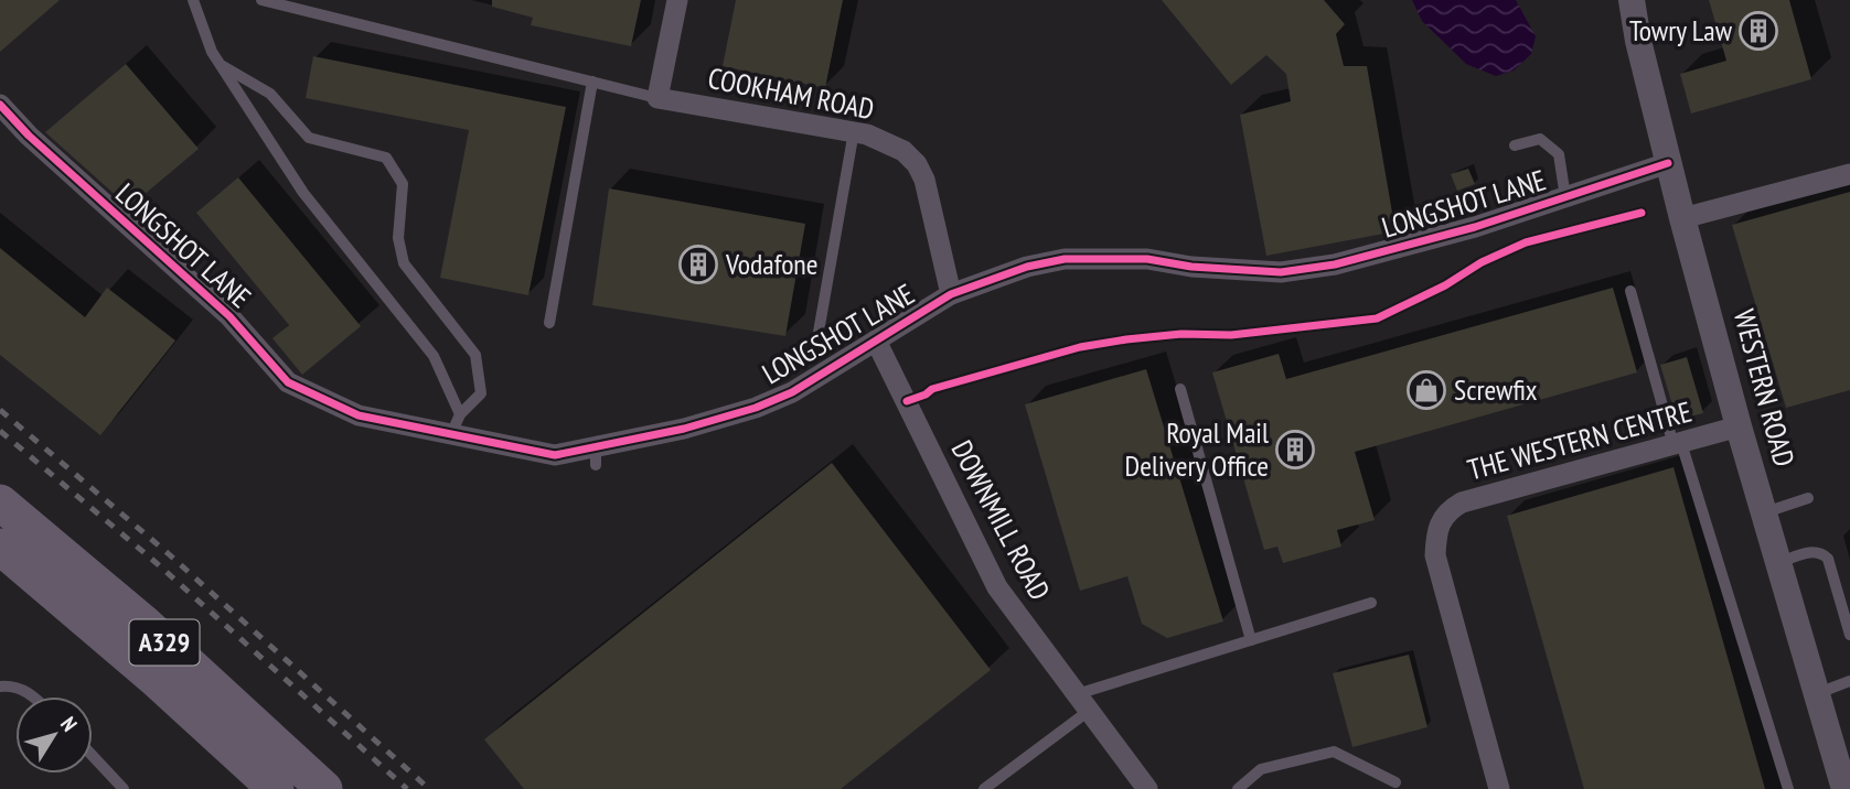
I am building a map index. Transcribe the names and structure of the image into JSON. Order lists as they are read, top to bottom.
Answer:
{
  "streets": {
    "highway": ["A329"],
    "street": [
      "COOKHAM ROAD",
      "LONGSHOT LANE",
      "WESTERN ROAD",
      "THE WESTERN CENTRE",
      "DOWNMILL ROAD"
    ]
  },
  "crossings": [
    ["COOKHAM ROAD", "LONGSHOT LANE"],
    ["LONGSHOT LANE", "WESTERN ROAD"],
    ["LONGSHOT LANE", "DOWNMILL ROAD"],
    ["WESTERN ROAD", "THE WESTERN CENTRE"]
  ],
  "places": {
    "building": ["Towry Law", "Vodafone", "Royal Mail Delivery Office"],
    "shop": ["Screwfix"]
  },
  "north": "top right"
}
